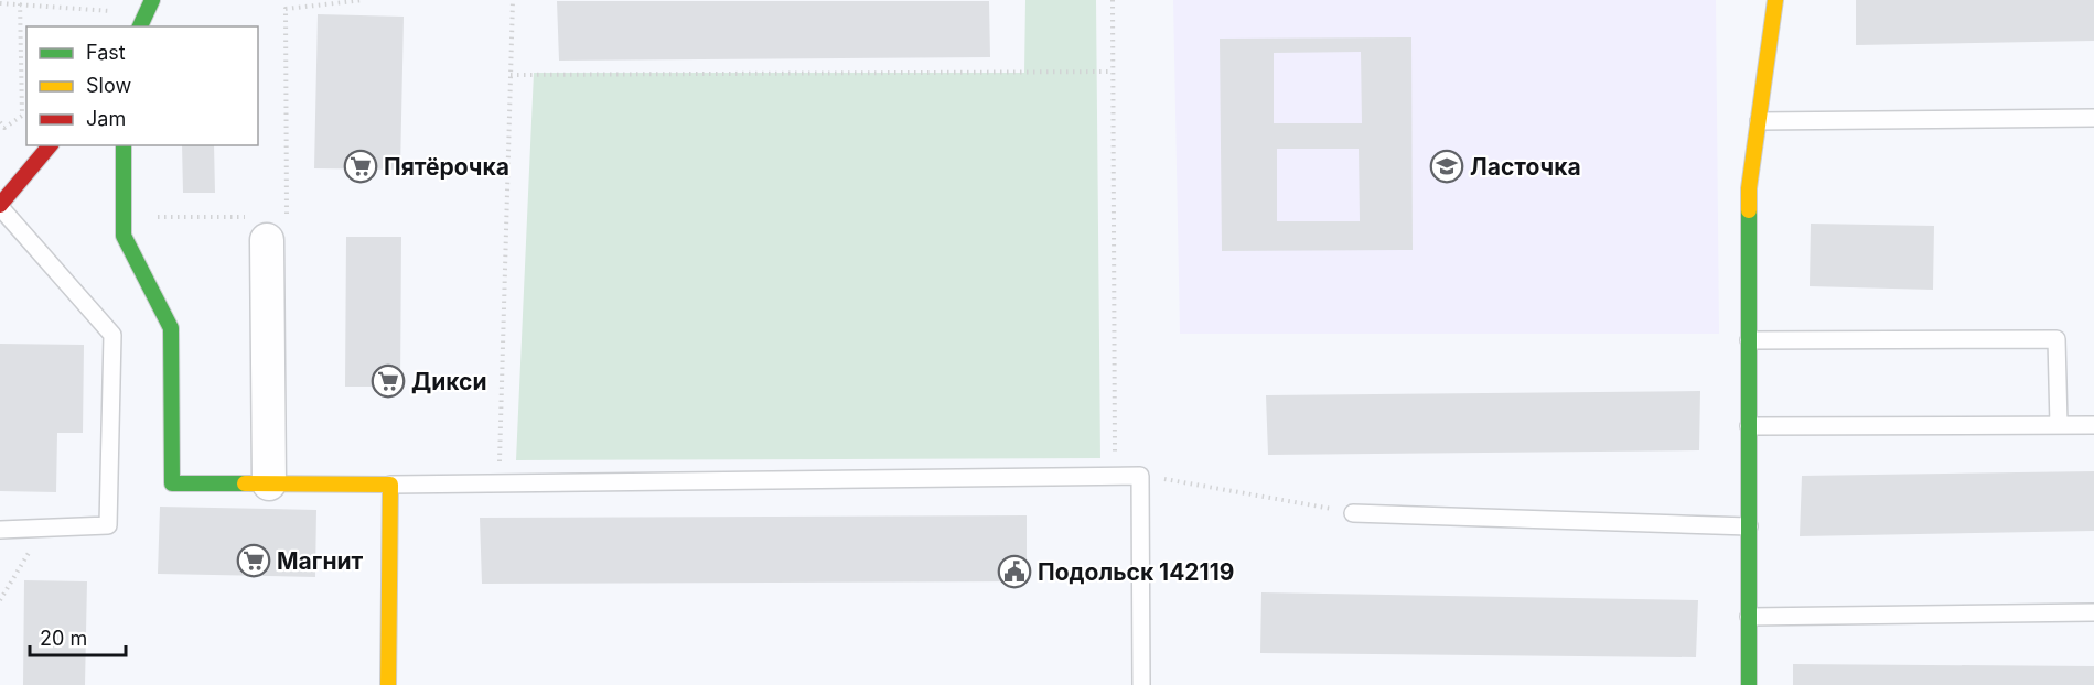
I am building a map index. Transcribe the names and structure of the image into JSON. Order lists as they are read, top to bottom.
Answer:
{
  "places": {
    "supermarket": ["Пятёрочка", "Дикси", "Магнит"],
    "school or university": ["Ласточка"],
    "public building": ["Подольск 142119"]
  },
  "legend": ["Fast", "Slow", "Jam"],
  "scale_bar": "20 m"
}
